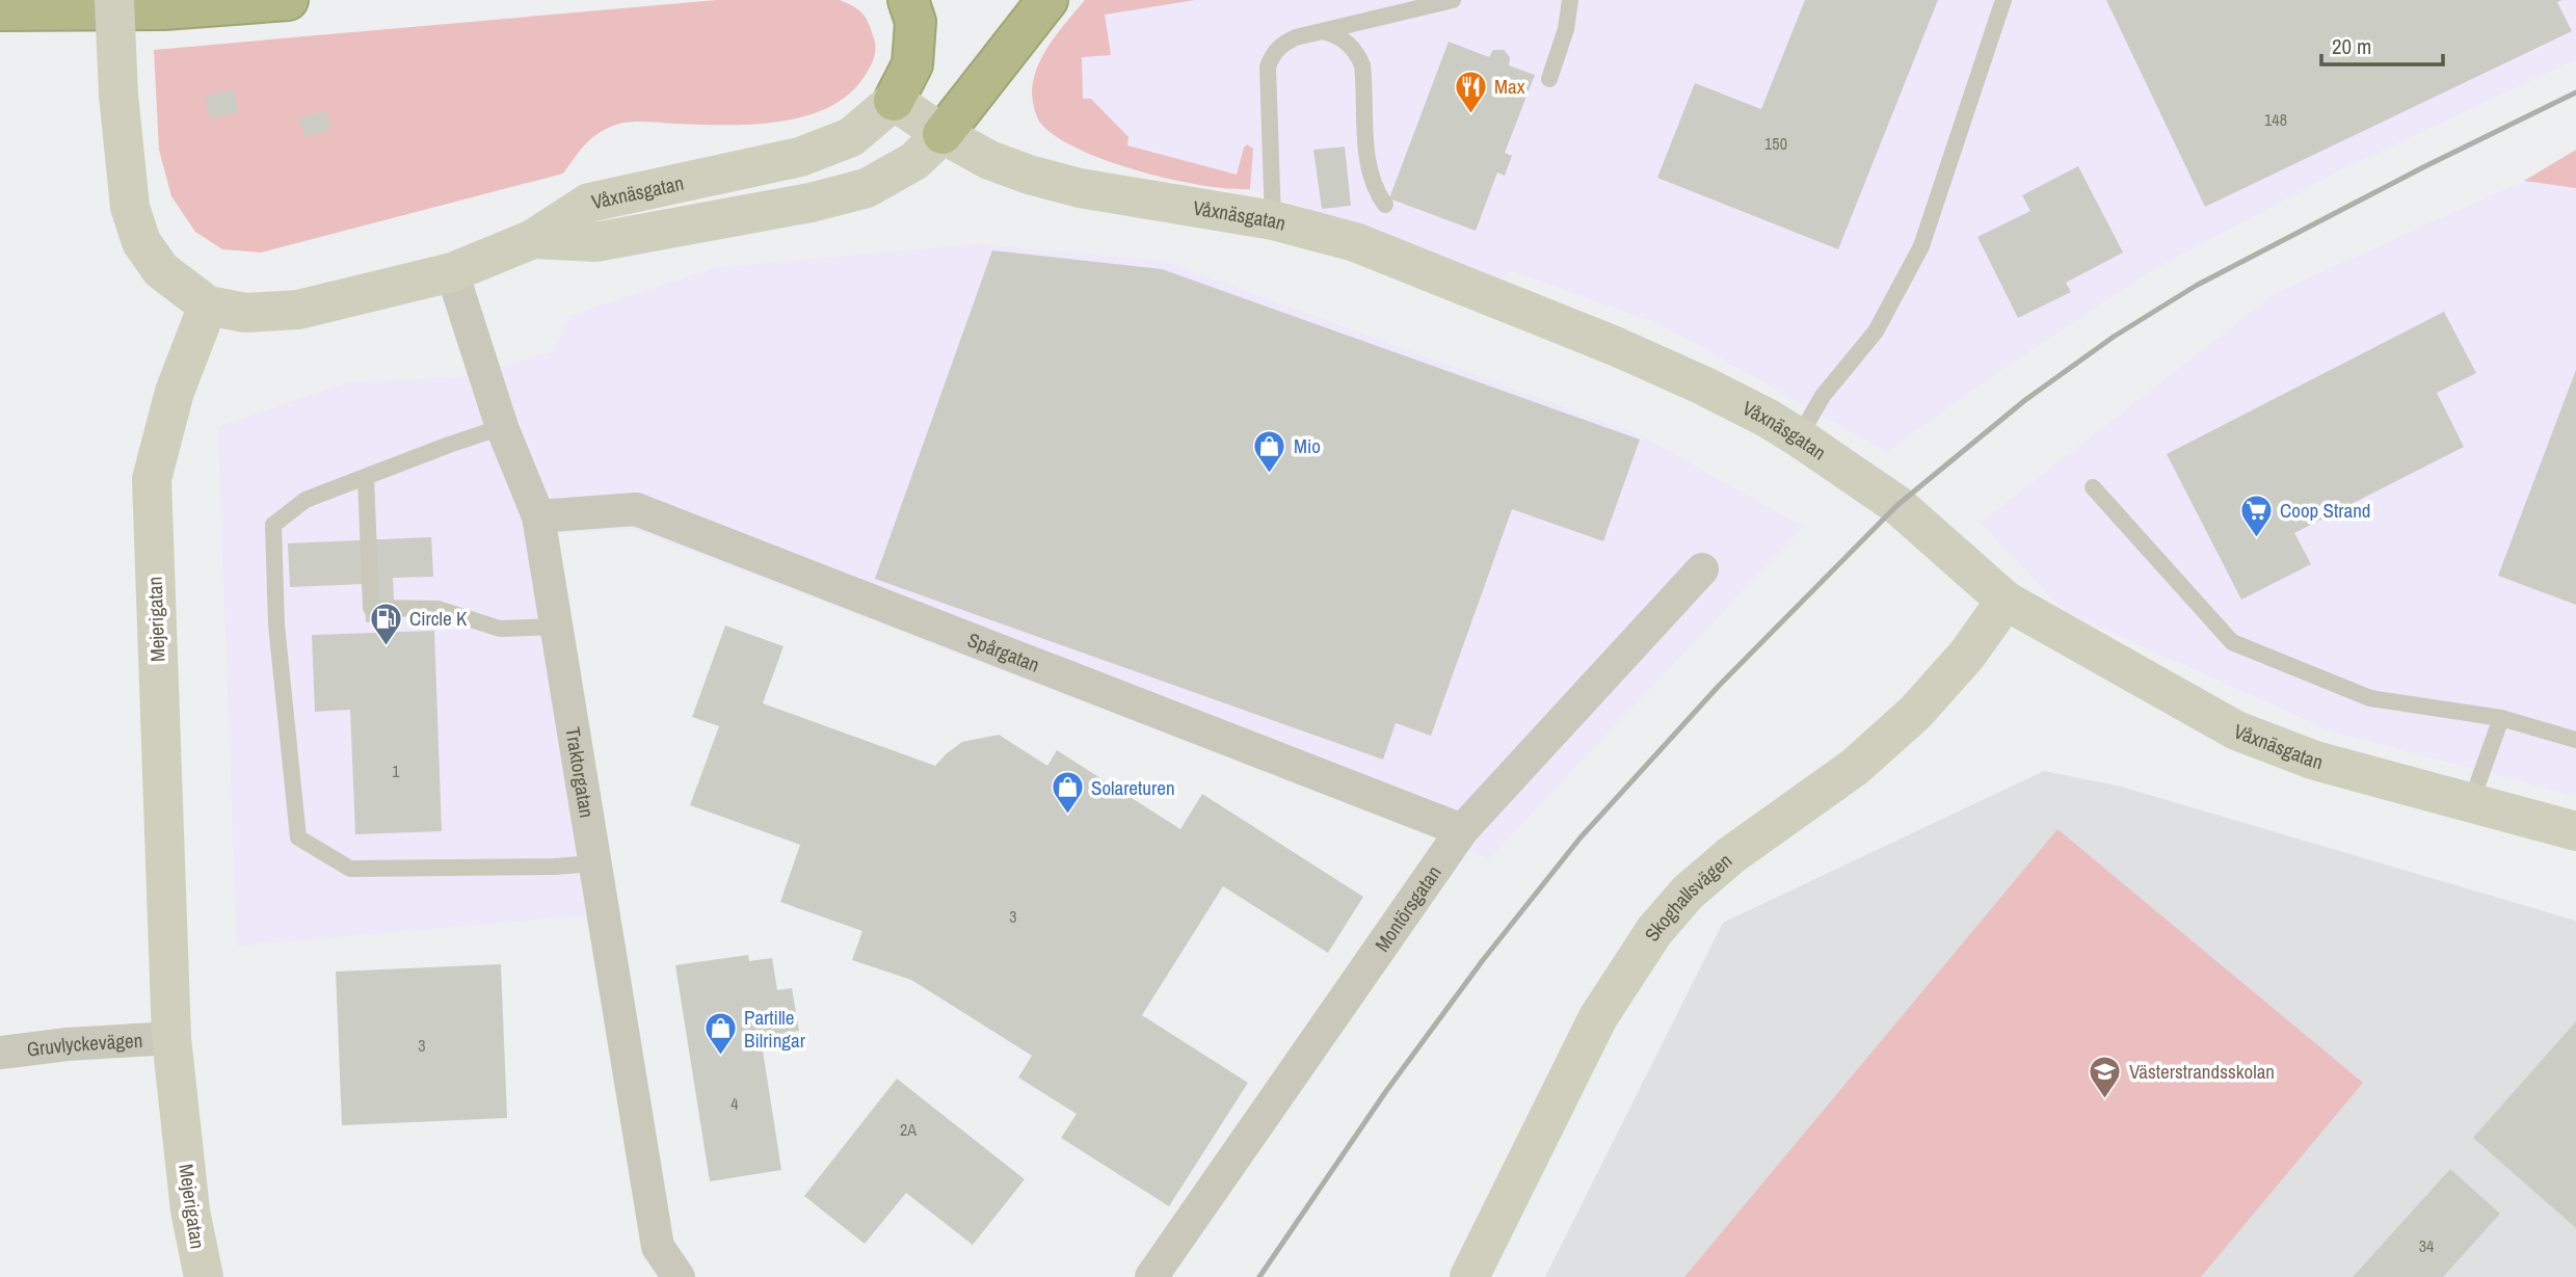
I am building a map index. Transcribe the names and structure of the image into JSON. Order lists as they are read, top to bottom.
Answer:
{
  "streets": {
    "street": [
      "Våxnäsgatan",
      "Mejerigatan",
      "Spårgatan",
      "Traktorgatan",
      "Skoghallsvägen",
      "Montörsgatan",
      "Gruvlyckevägen"
    ]
  },
  "crossings": [
    ["Våxnäsgatan", "Mejerigatan"],
    ["Våxnäsgatan", "Traktorgatan"],
    ["Våxnäsgatan", "Skoghallsvägen"],
    ["Mejerigatan", "Gruvlyckevägen"],
    ["Spårgatan", "Traktorgatan"],
    ["Spårgatan", "Montörsgatan"]
  ],
  "places": {
    "restaurant": ["Max"],
    "shop": ["Mio", "Solareturen", "Partille Bilringar"],
    "supermarket": ["Coop Strand"],
    "fuel station": ["Circle K"],
    "school or university": ["Västerstrandsskolan"]
  },
  "house_numbers": [
    "148",
    "150",
    "1",
    "3",
    "3",
    "4",
    "2A",
    "34"
  ],
  "scale_bar": "20 m"
}
